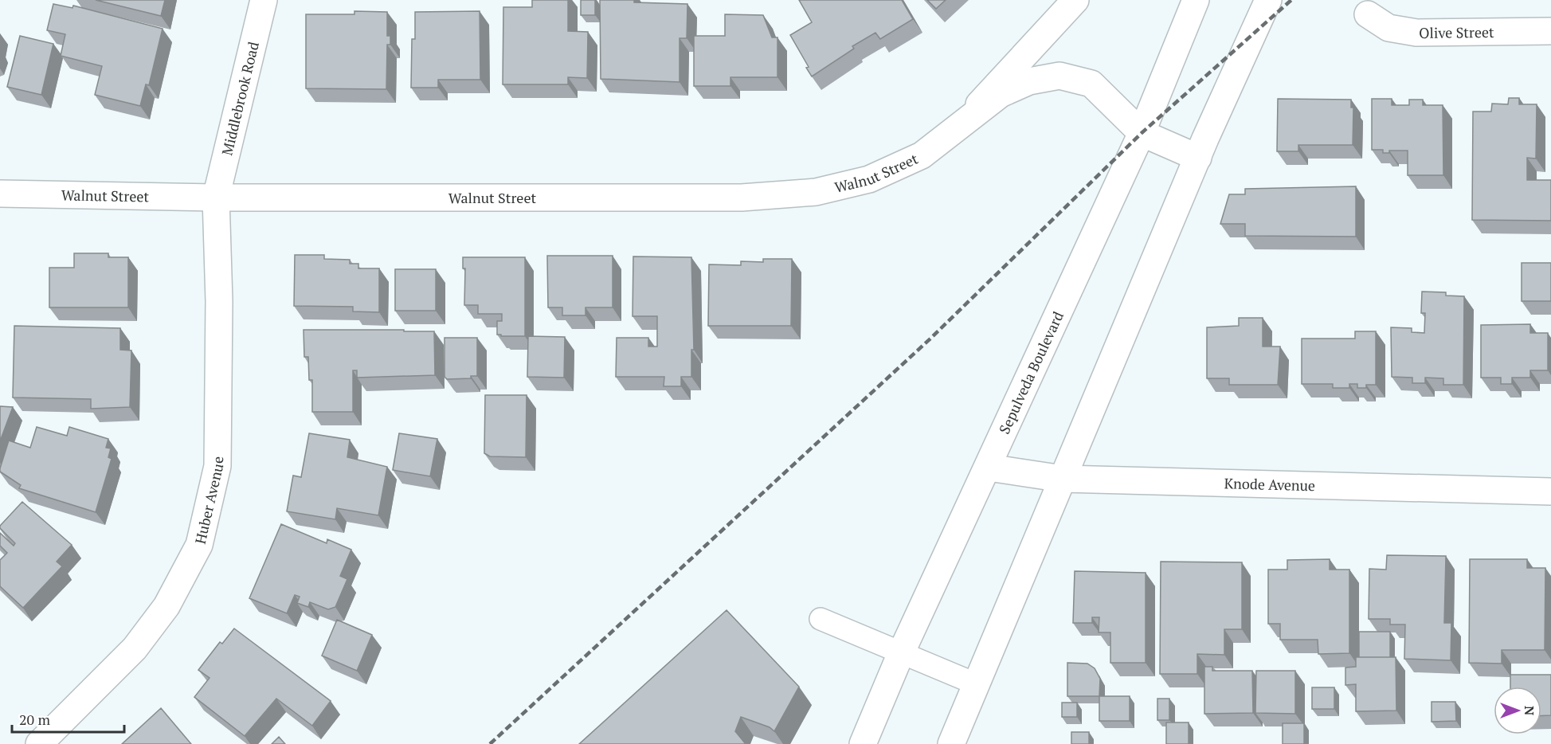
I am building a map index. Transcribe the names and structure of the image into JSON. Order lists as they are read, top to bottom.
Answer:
{
  "streets": {
    "street": [
      "Olive Street",
      "Middlebrook Road",
      "Walnut Street",
      "Sepulveda Boulevard",
      "Knode Avenue",
      "Huber Avenue"
    ]
  },
  "crossings": [
    ["Middlebrook Road", "Walnut Street"],
    ["Middlebrook Road", "Huber Avenue"],
    ["Walnut Street", "Sepulveda Boulevard"],
    ["Walnut Street", "Huber Avenue"],
    ["Sepulveda Boulevard", "Knode Avenue"]
  ],
  "scale_bar": "20 m",
  "north": "right"
}
